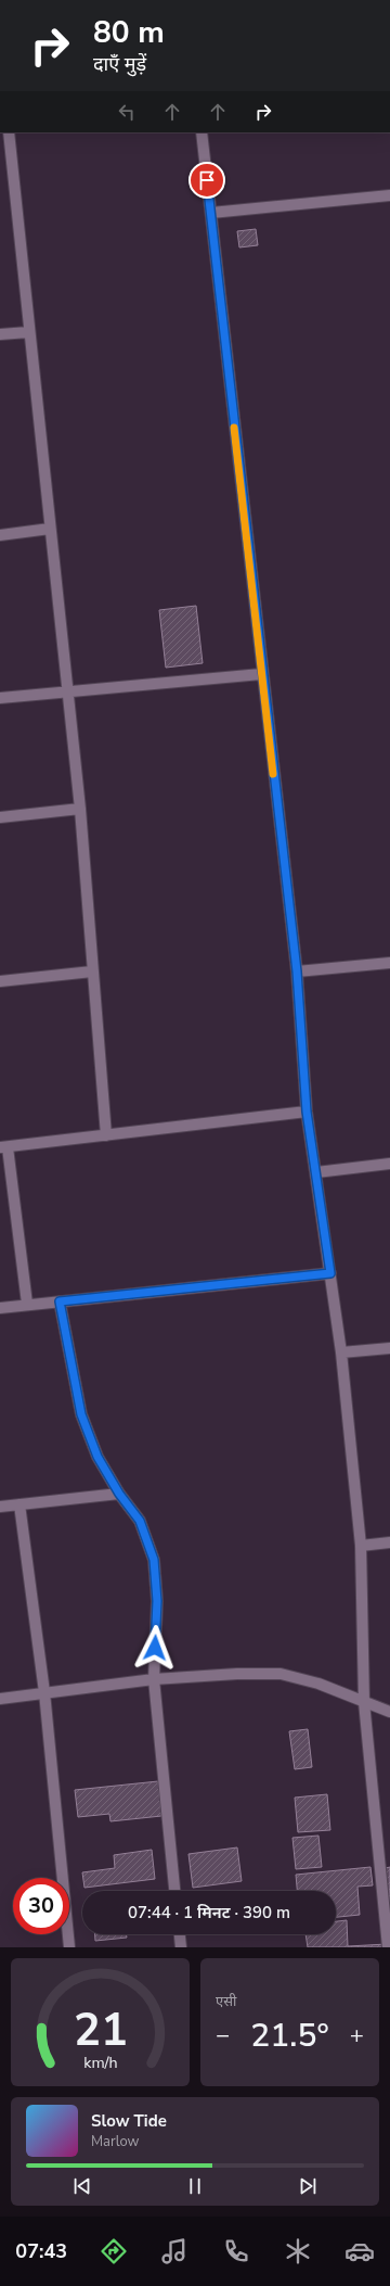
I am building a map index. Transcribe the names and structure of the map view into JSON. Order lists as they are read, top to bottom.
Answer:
{
  "page": {
    "turn": ["80 m", "दाएँ मुड़ें"],
    "limit": "30",
    "trip": "07:44 · 1 मिनट · 390 m",
    "tile": "एसी",
    "heat": ["−", "21.5°", "+"],
    "song": ["Slow Tide", "Marlow"],
    "tabs": "07:43",
    "gauge": ["21", "km/h"]
  }
}
